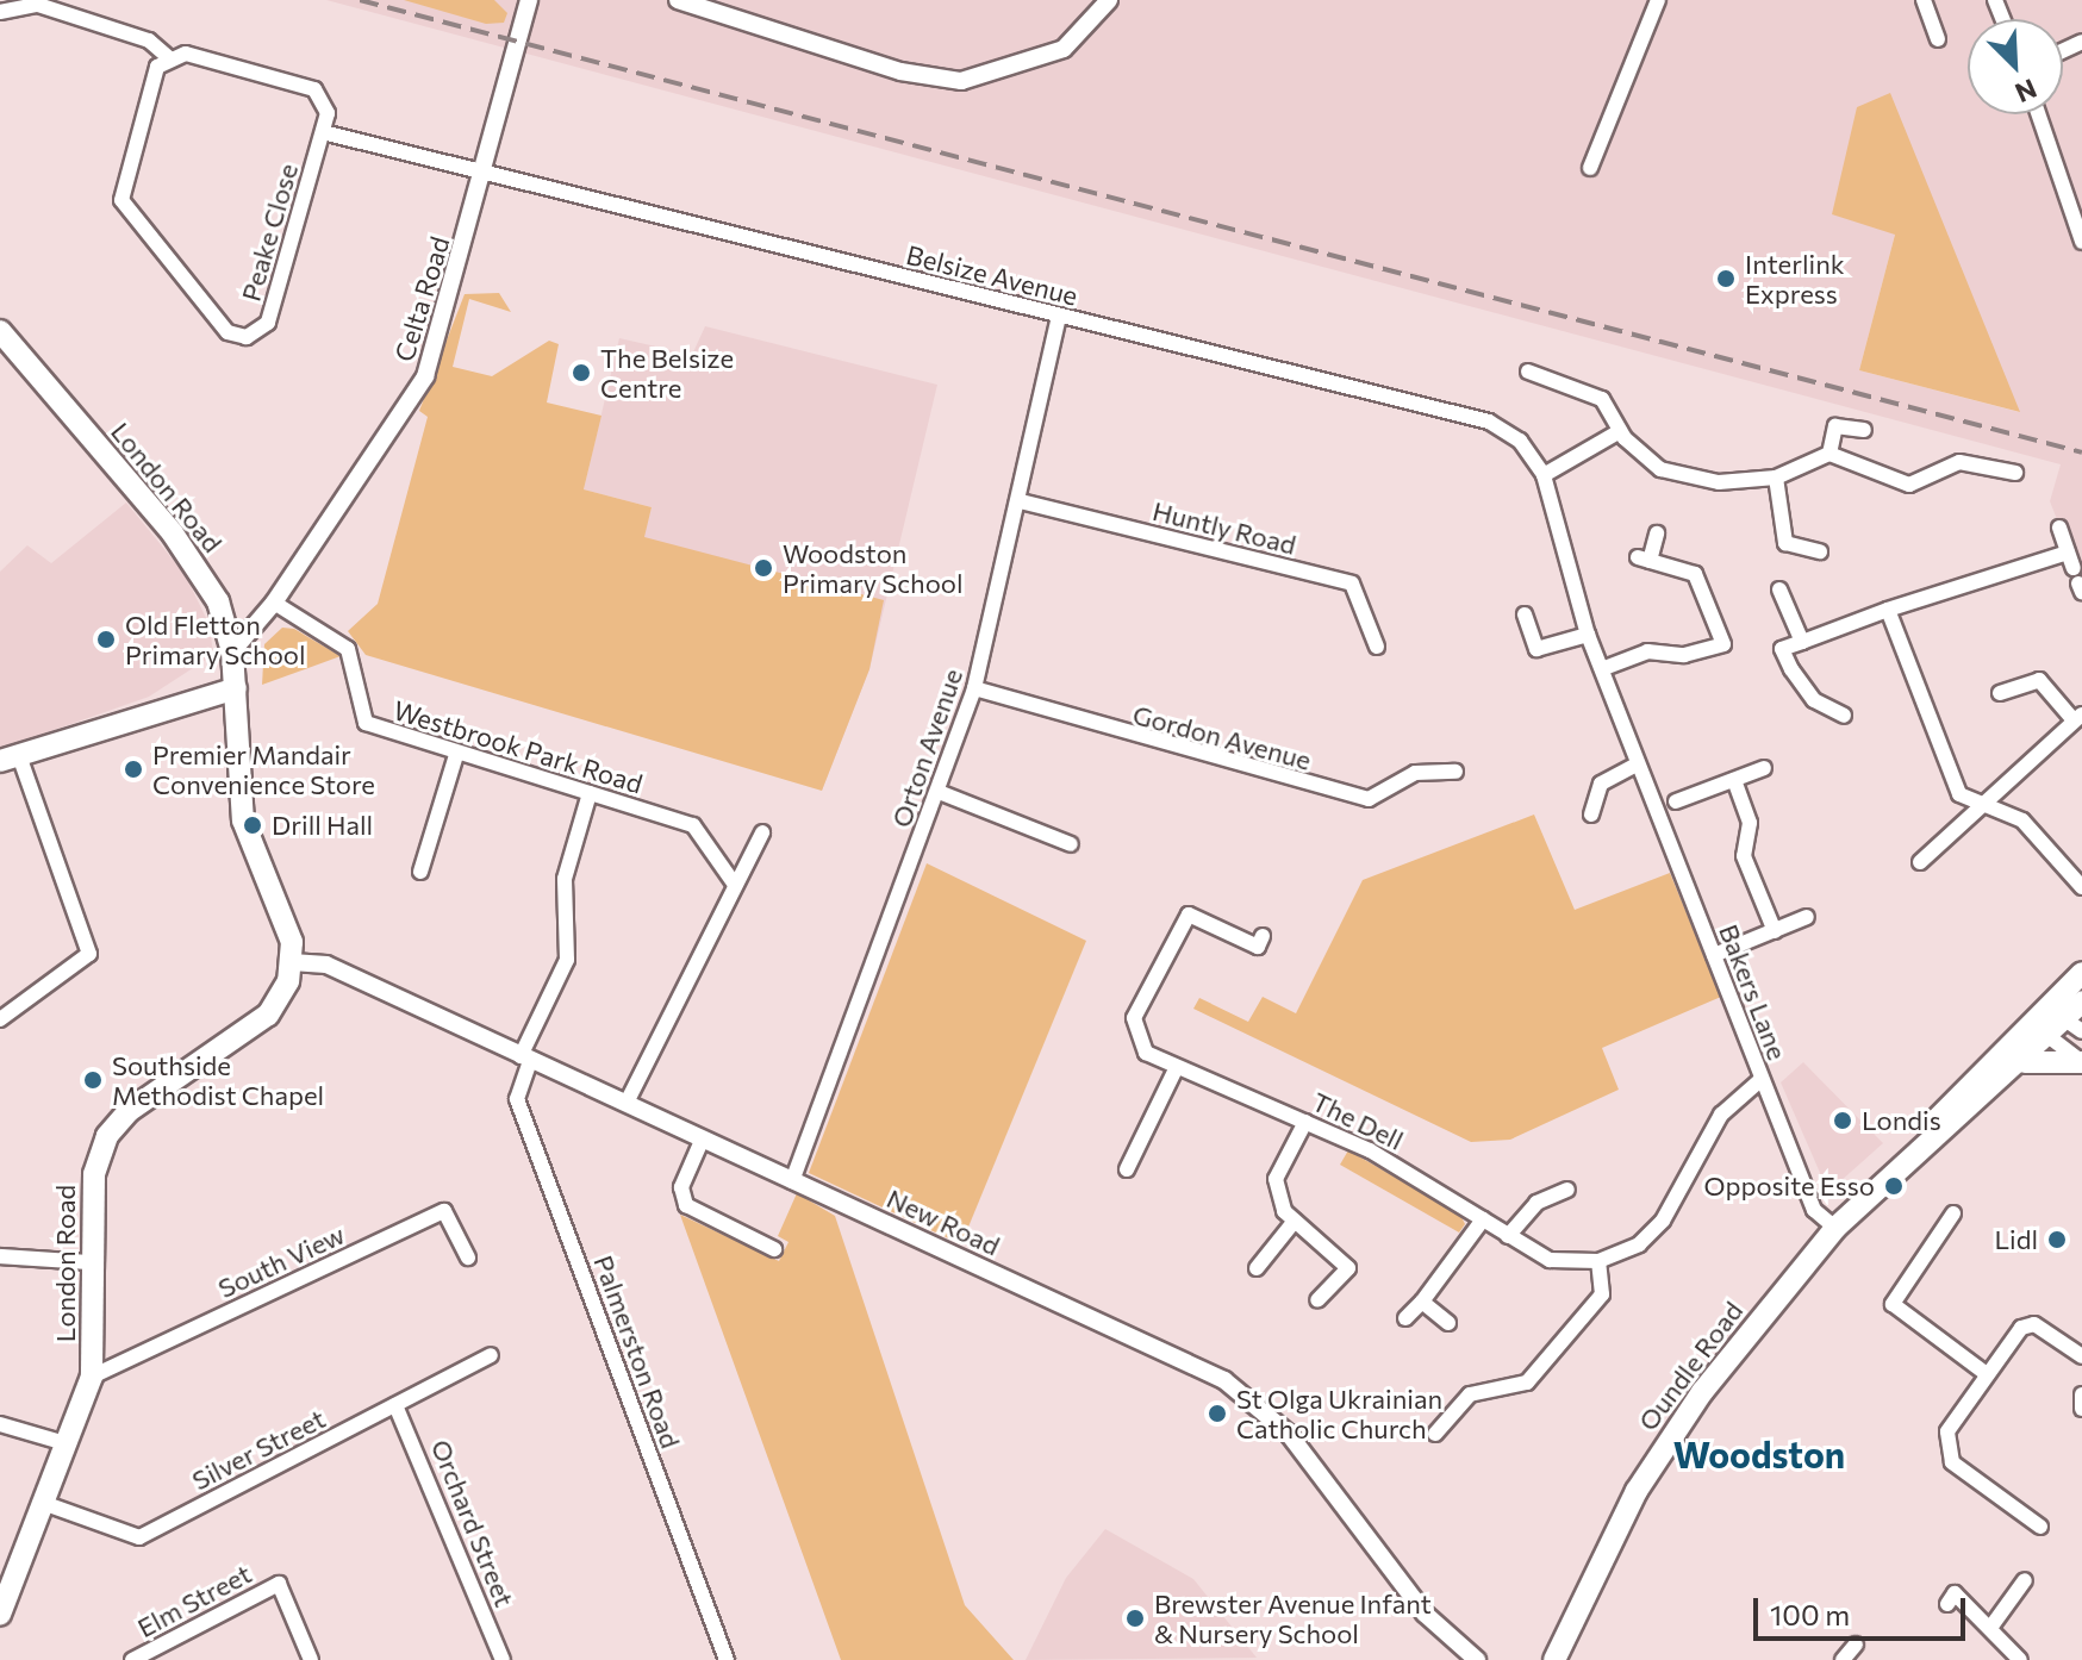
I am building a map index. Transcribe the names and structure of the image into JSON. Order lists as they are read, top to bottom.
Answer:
{
  "streets": {
    "main road": ["London Road", "Oundle Road"],
    "street": [
      "Peake Close",
      "Belsize Avenue",
      "Celta Road",
      "Huntly Road",
      "Gordon Avenue",
      "Westbrook Park Road",
      "Orton Avenue",
      "Bakers Lane",
      "The Dell",
      "New Road",
      "South View",
      "Palmerston Road",
      "Silver Street",
      "Orchard Street",
      "Elm Street"
    ]
  },
  "crossings": [
    ["Belsize Avenue", "Celta Road"],
    ["Belsize Avenue", "Orton Avenue"],
    ["Belsize Avenue", "Bakers Lane"],
    ["Celta Road", "London Road"],
    ["Celta Road", "Westbrook Park Road"],
    ["London Road", "New Road"],
    ["London Road", "South View"],
    ["London Road", "Silver Street"],
    ["Huntly Road", "Orton Avenue"],
    ["Gordon Avenue", "Orton Avenue"],
    ["Westbrook Park Road", "Palmerston Road"],
    ["Orton Avenue", "New Road"],
    ["Bakers Lane", "The Dell"],
    ["Bakers Lane", "Oundle Road"],
    ["New Road", "Palmerston Road"],
    ["Silver Street", "Orchard Street"]
  ],
  "districts": ["Woodston"],
  "places": [
    "Interlink Express",
    "The Belsize Centre",
    "Woodston Primary School",
    "Old Fletton Primary School",
    "Premier Mandair Convenience Store",
    "Drill Hall",
    "Southside Methodist Chapel",
    "Londis",
    "Opposite Esso",
    "Lidl",
    "St Olga Ukrainian Catholic Church",
    "Brewster Avenue Infant & Nursery School"
  ],
  "scale_bar": "100 m",
  "north": "bottom right"
}
